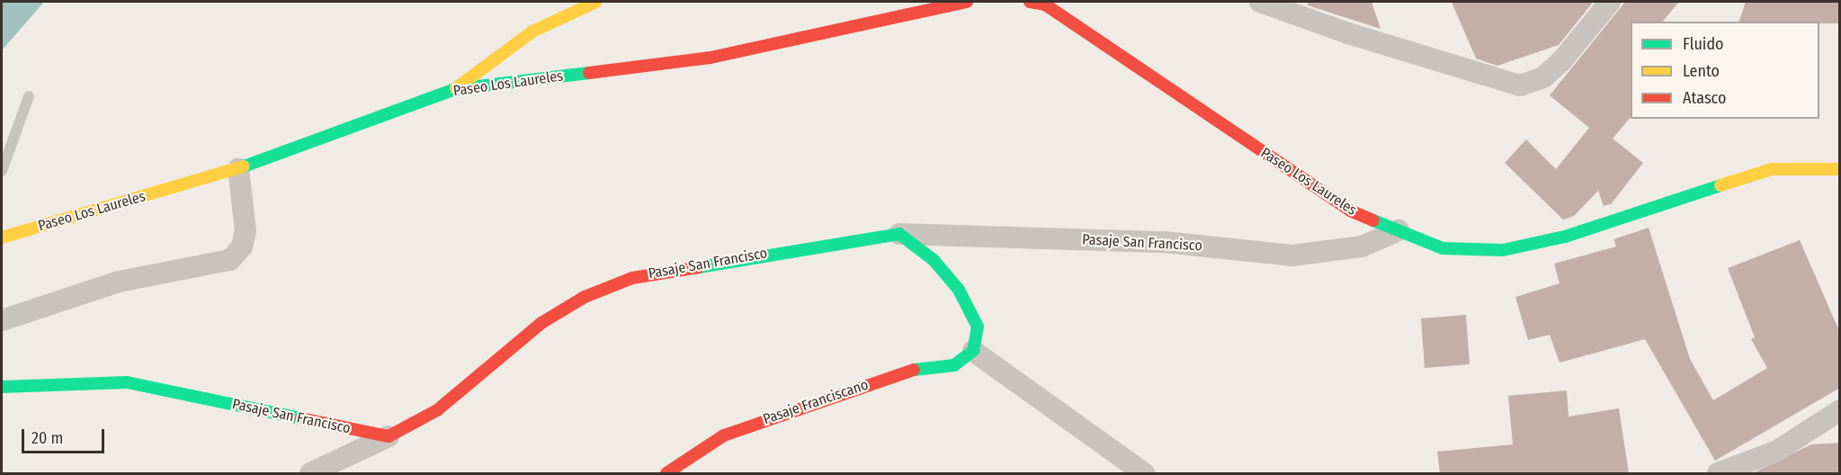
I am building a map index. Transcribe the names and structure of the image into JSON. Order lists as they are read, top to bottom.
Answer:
{
  "streets": {
    "street": ["Paseo Los Laureles", "Pasaje San Francisco", "Pasaje Franciscano"]
  },
  "crossings": [
    ["Paseo Los Laureles", "Pasaje San Francisco"]
  ],
  "legend": ["Fluido", "Lento", "Atasco"],
  "scale_bar": "20 m"
}
